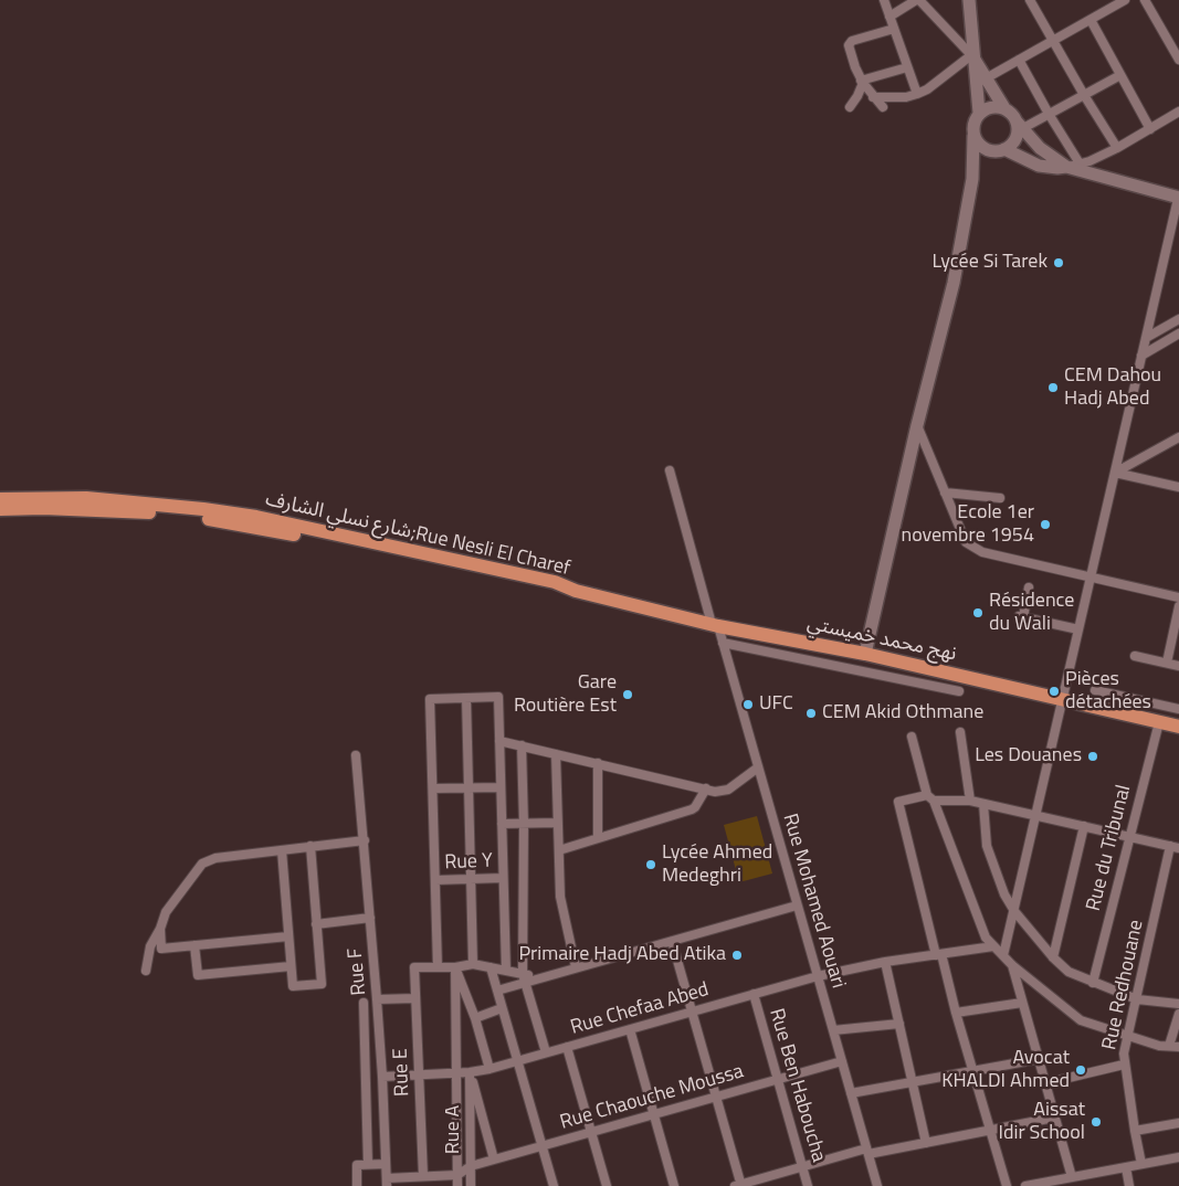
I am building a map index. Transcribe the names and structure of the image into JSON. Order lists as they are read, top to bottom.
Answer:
{
  "streets": {
    "main road": ["شارع نسلي الشارف;Rue Nesli El Charef", "نهج محمد خميستي"],
    "street": [
      "Rue du Tribunal",
      "Rue Y",
      "Rue Mohamed Aouari",
      "Rue F",
      "Rue Redhouane",
      "Rue Chefaa Abed",
      "Rue E",
      "Rue Ben Haboucha",
      "Rue Chaouche Moussa",
      "Rue A"
    ]
  },
  "crossings": [
    ["شارع نسلي الشارف;Rue Nesli El Charef", "نهج محمد خميستي"],
    ["نهج محمد خميستي", "Rue du Tribunal"],
    ["نهج محمد خميستي", "Rue Mohamed Aouari"],
    ["Rue Mohamed Aouari", "Rue Chefaa Abed"],
    ["Rue Mohamed Aouari", "Rue Chaouche Moussa"],
    ["Rue F", "Rue Chefaa Abed"],
    ["Rue Chefaa Abed", "Rue E"],
    ["Rue Chefaa Abed", "Rue Ben Haboucha"],
    ["Rue Chefaa Abed", "Rue A"],
    ["Rue Ben Haboucha", "Rue Chaouche Moussa"],
    ["Rue Chaouche Moussa", "Rue A"]
  ],
  "places": [
    "Lycée Si Tarek",
    "CEM Dahou Hadj Abed",
    "Ecole 1er novembre 1954",
    "Résidence du Wali",
    "Pièces détachées",
    "Gare Routière Est",
    "UFC",
    "CEM Akid Othmane",
    "Les Douanes",
    "Lycée Ahmed Medeghri",
    "Primaire Hadj Abed Atika",
    "Avocat KHALDI Ahmed",
    "Aissat Idir School"
  ]
}
